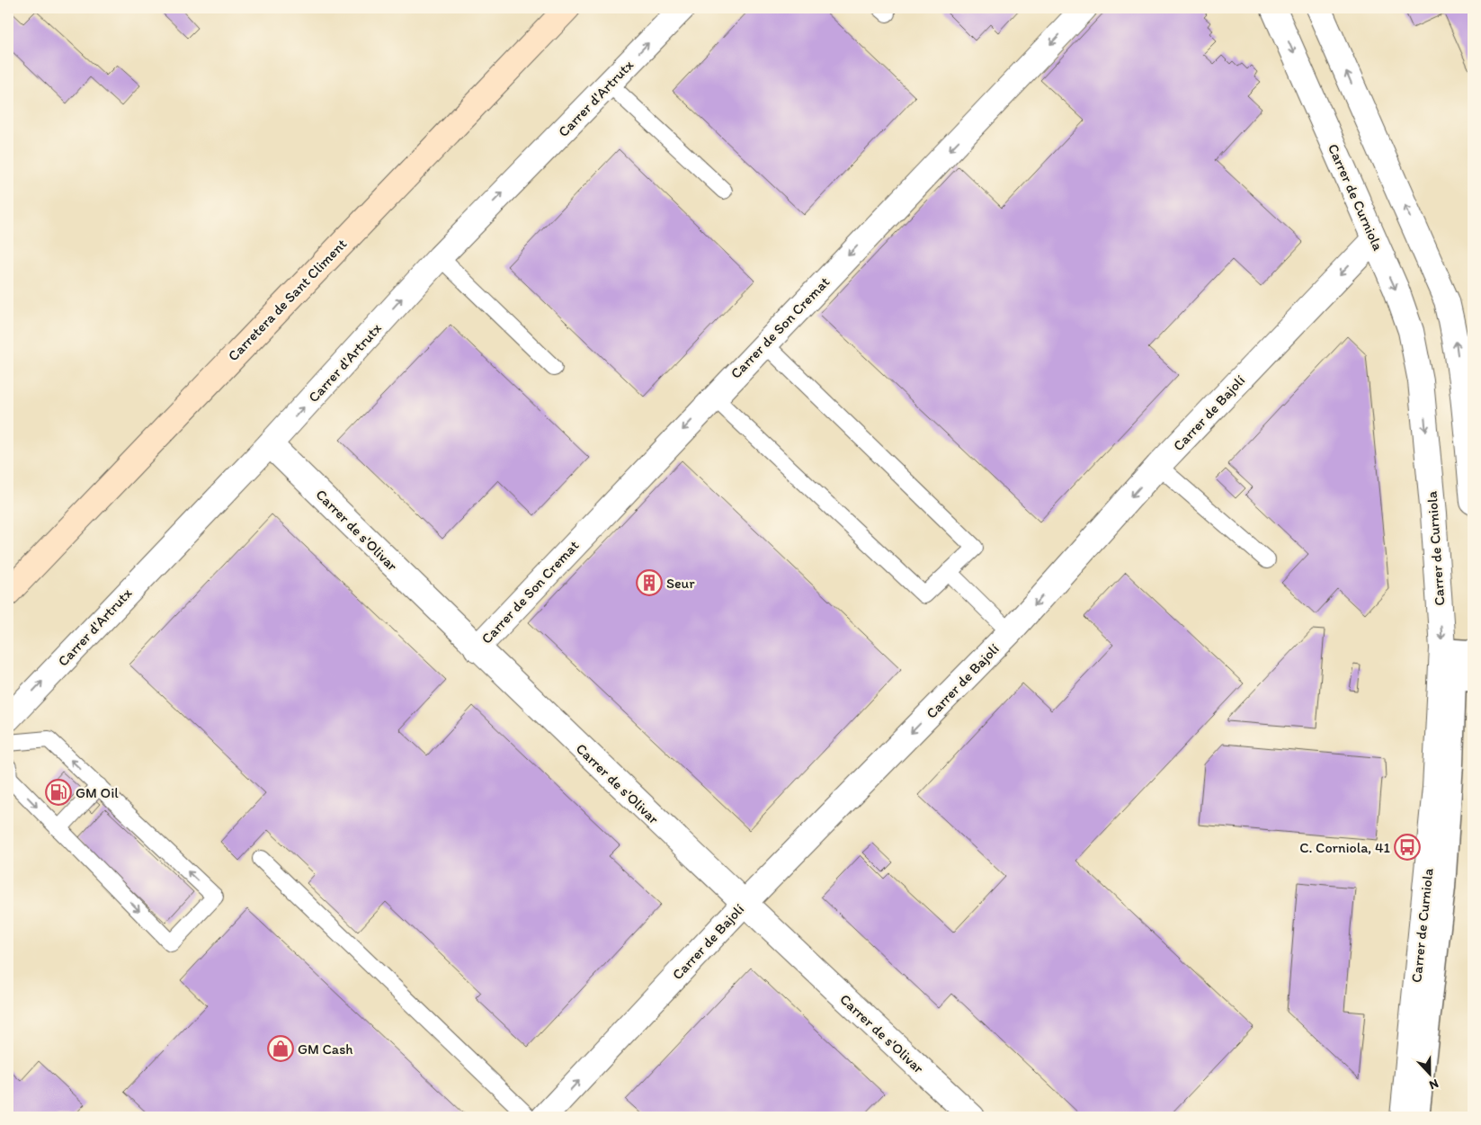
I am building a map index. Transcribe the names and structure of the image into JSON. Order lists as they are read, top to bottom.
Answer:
{
  "streets": {
    "main road": ["Carretera de Sant Climent"],
    "street": [
      "Carrer d'Artrutx",
      "Carrer de Curniola",
      "Carrer de Son Cremat",
      "Carrer de Bajolí",
      "Carrer de s'Olivar"
    ]
  },
  "crossings": [
    ["Carrer d'Artrutx", "Carrer de s'Olivar"],
    ["Carrer de Curniola", "Carrer de Bajolí"],
    ["Carrer de Son Cremat", "Carrer de s'Olivar"],
    ["Carrer de Bajolí", "Carrer de s'Olivar"]
  ],
  "one_way": ["Carrer d'Artrutx", "Carrer de Son Cremat"],
  "places": {
    "building": ["Seur"],
    "fuel station": ["GM Oil"],
    "bus stop": ["C. Corniola, 41"],
    "shop": ["GM Cash"]
  },
  "north": "bottom"
}
